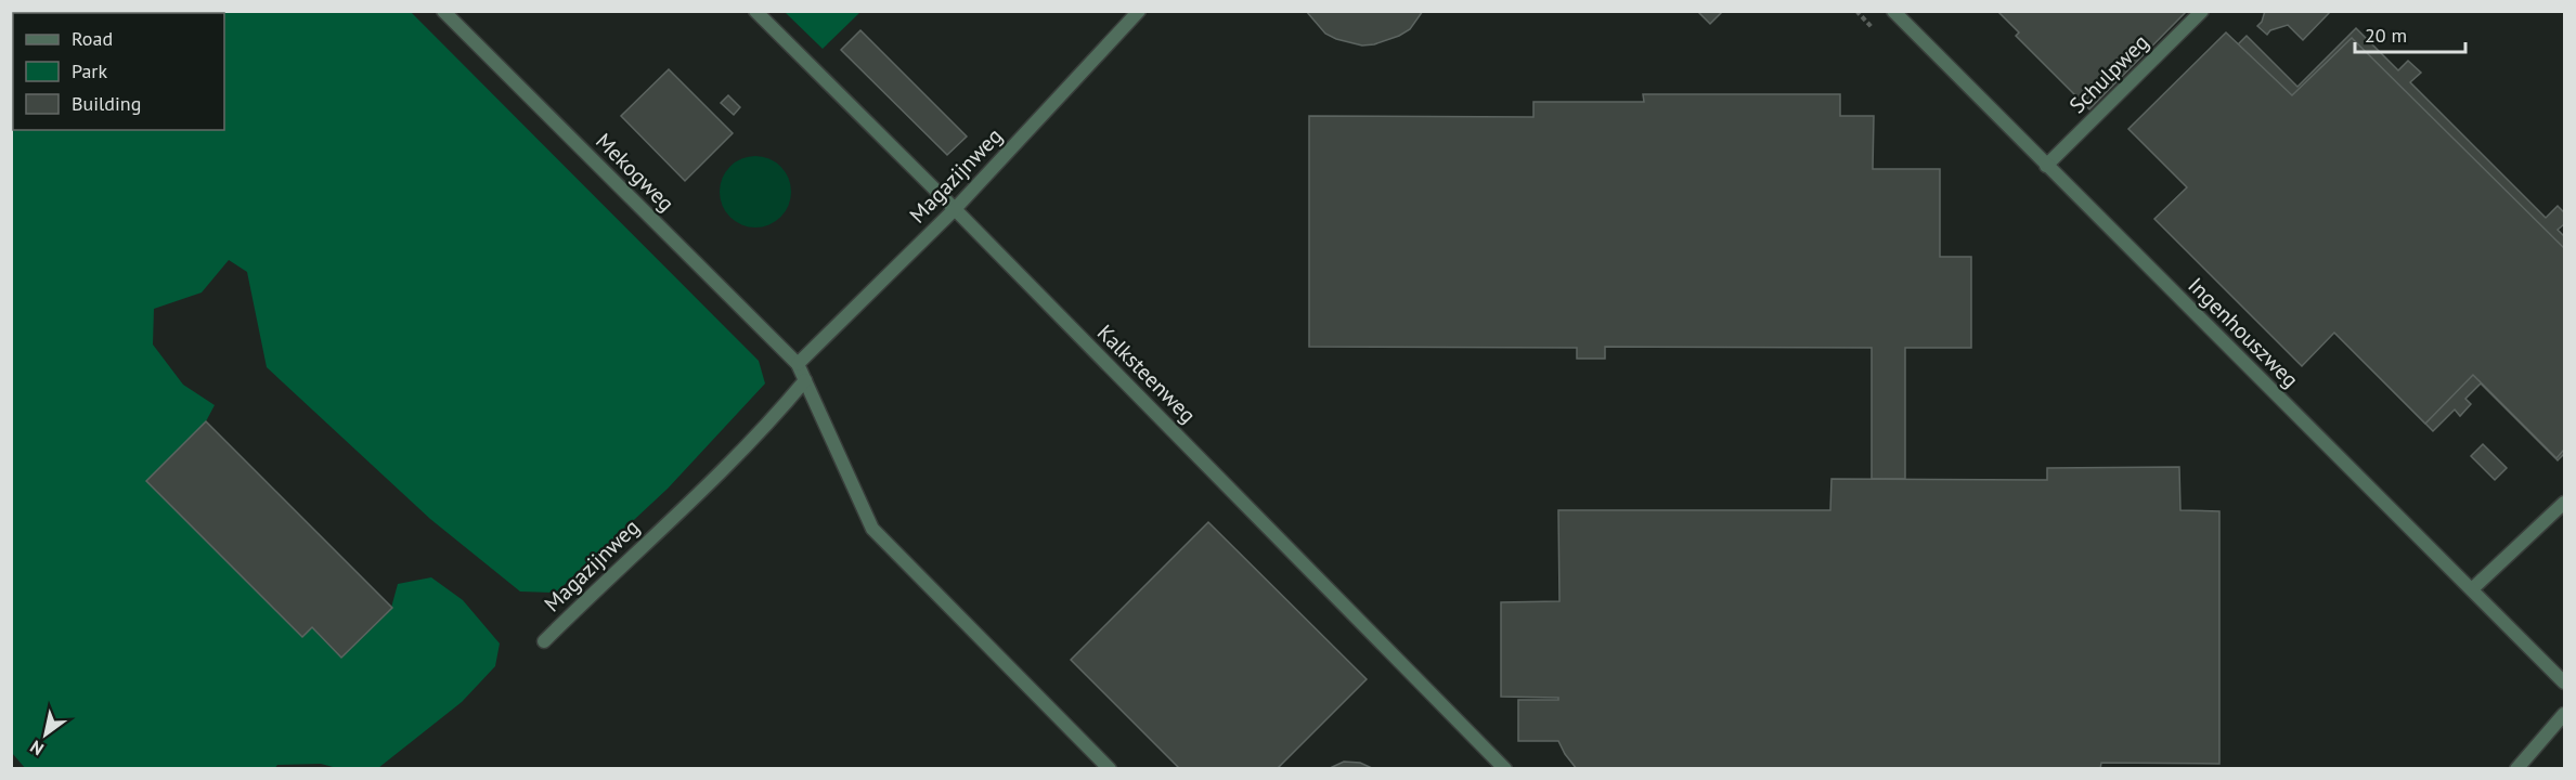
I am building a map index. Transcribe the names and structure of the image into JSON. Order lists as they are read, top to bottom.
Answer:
{
  "streets": {
    "street": [
      "Schulpweg",
      "Mekogweg",
      "Magazijnweg",
      "Ingenhouszweg",
      "Kalksteenweg"
    ]
  },
  "crossings": [
    ["Schulpweg", "Ingenhouszweg"],
    ["Mekogweg", "Magazijnweg"],
    ["Magazijnweg", "Kalksteenweg"]
  ],
  "legend": ["Road", "Park", "Building"],
  "scale_bar": "20 m",
  "north": "bottom left"
}
